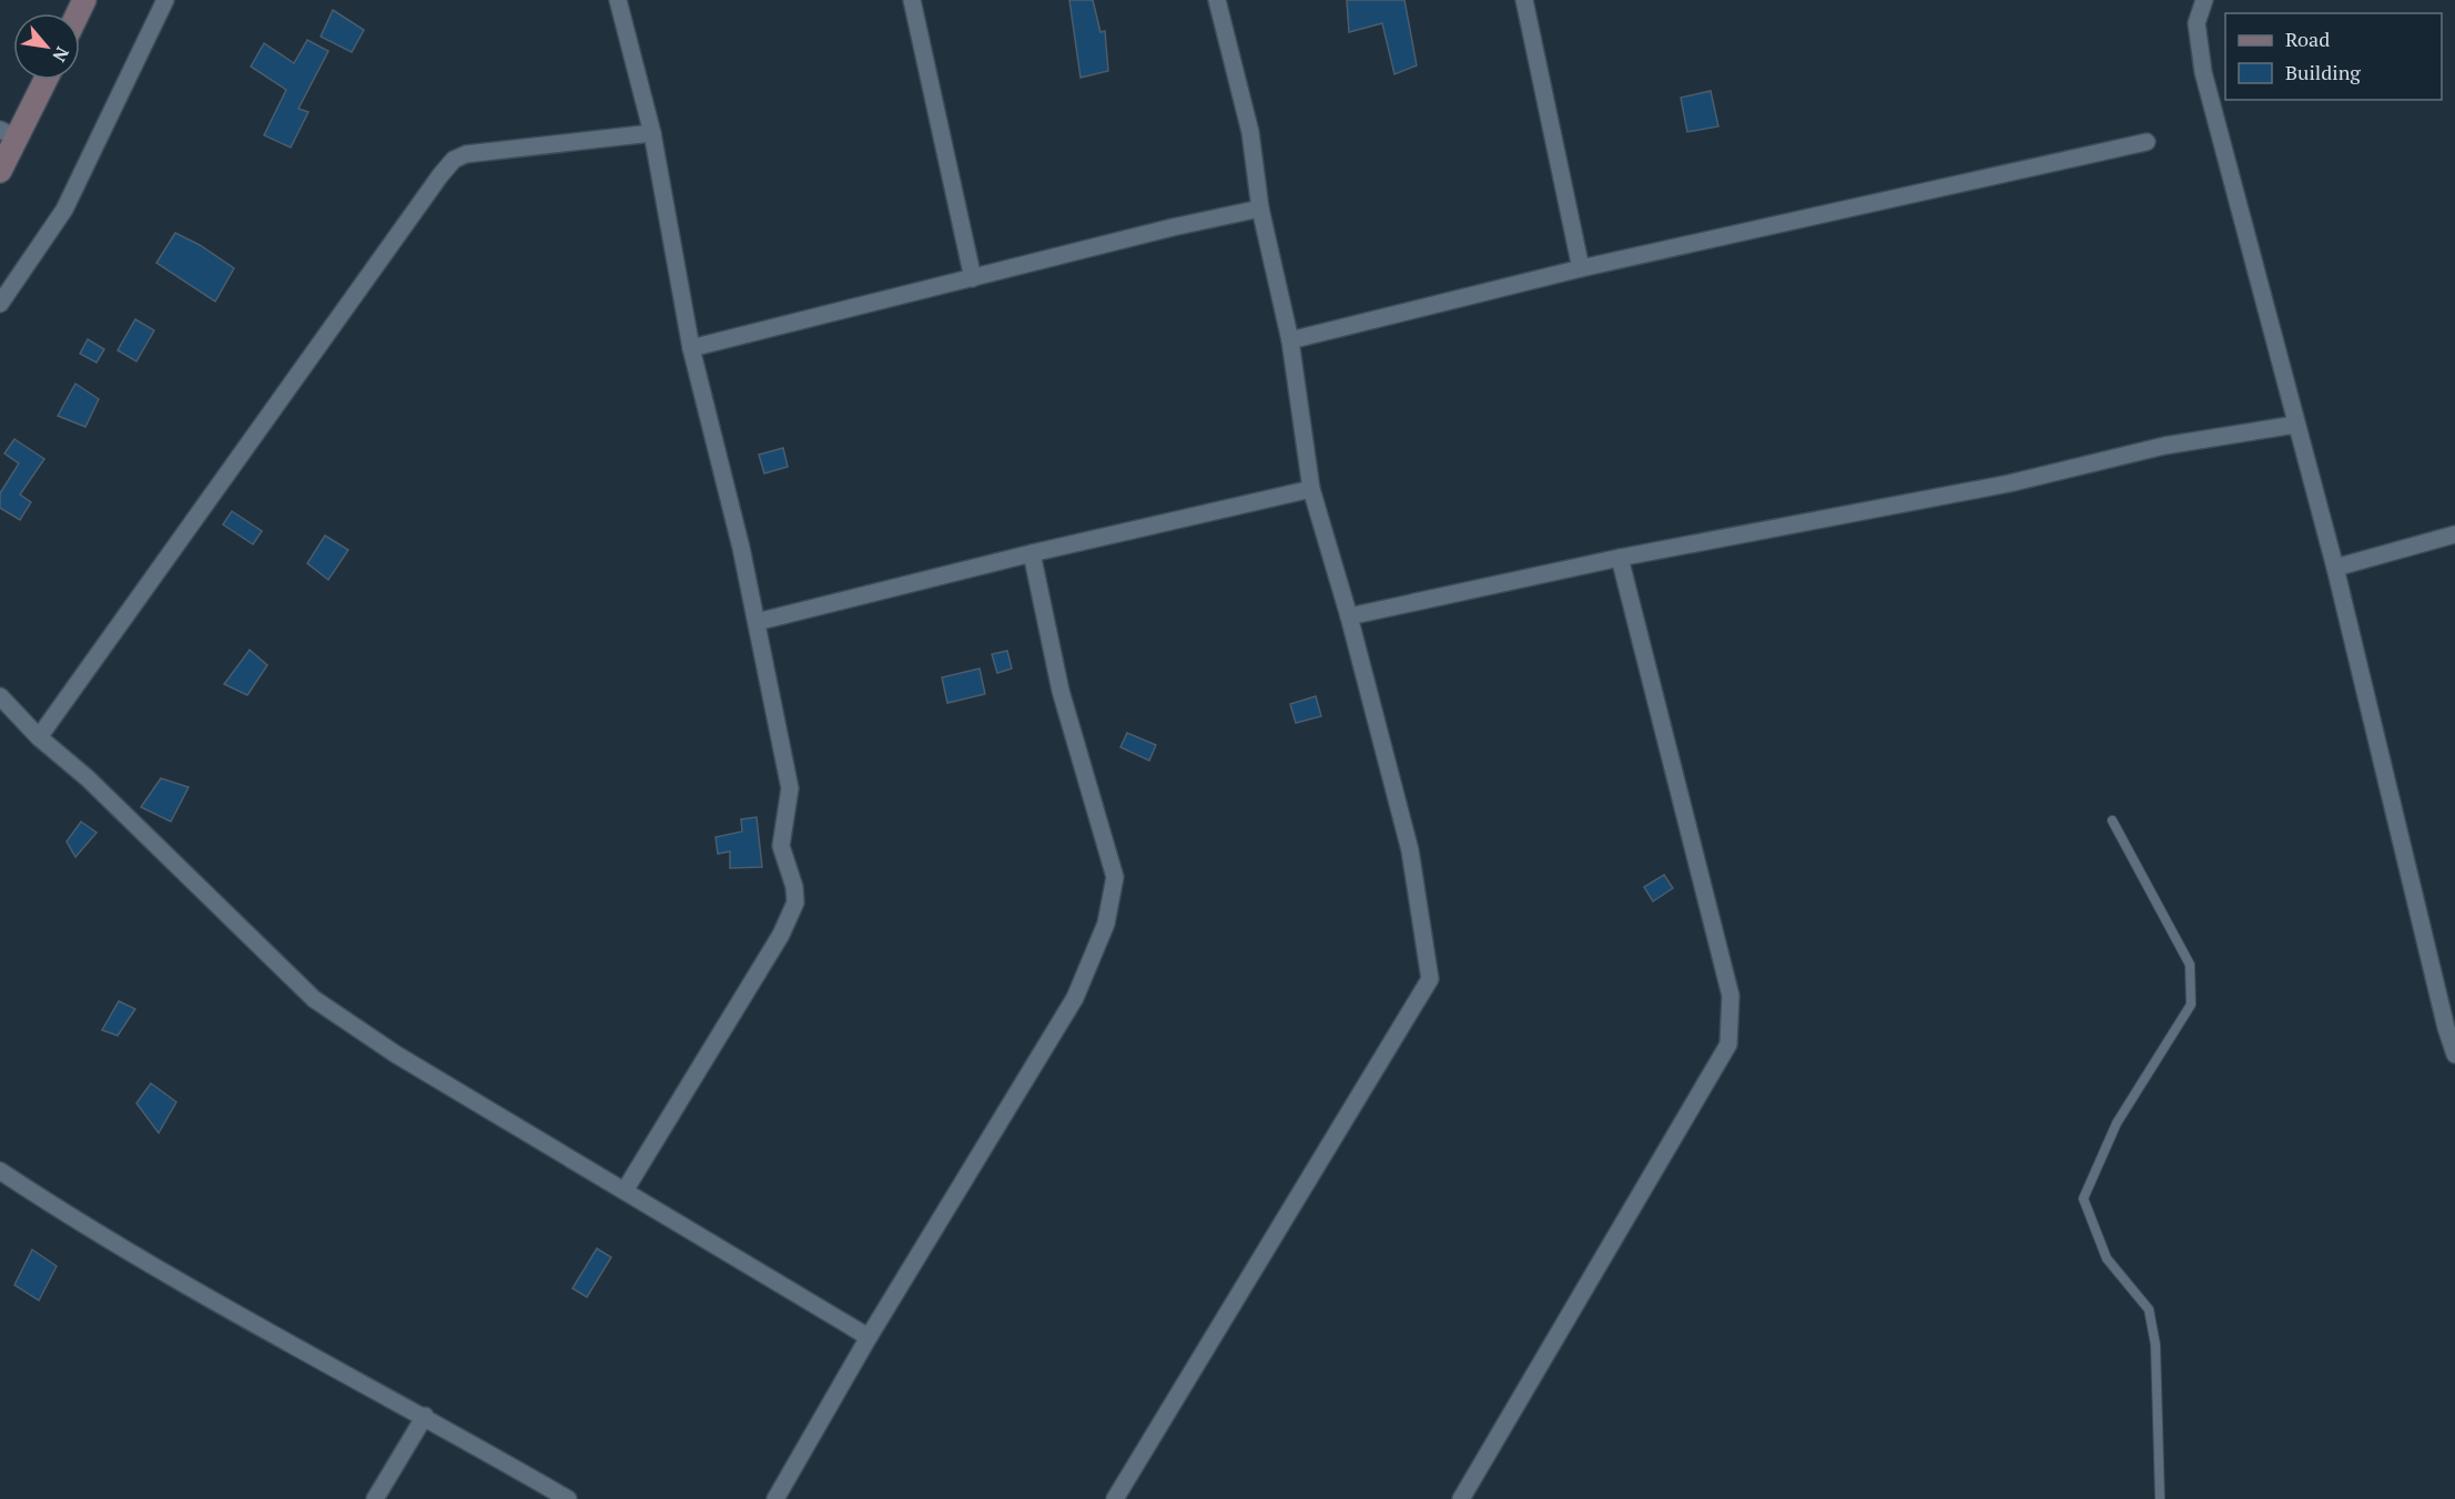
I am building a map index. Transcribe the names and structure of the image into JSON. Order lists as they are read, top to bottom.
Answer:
{
  "legend": ["Road", "Building"],
  "north": "bottom right"
}
